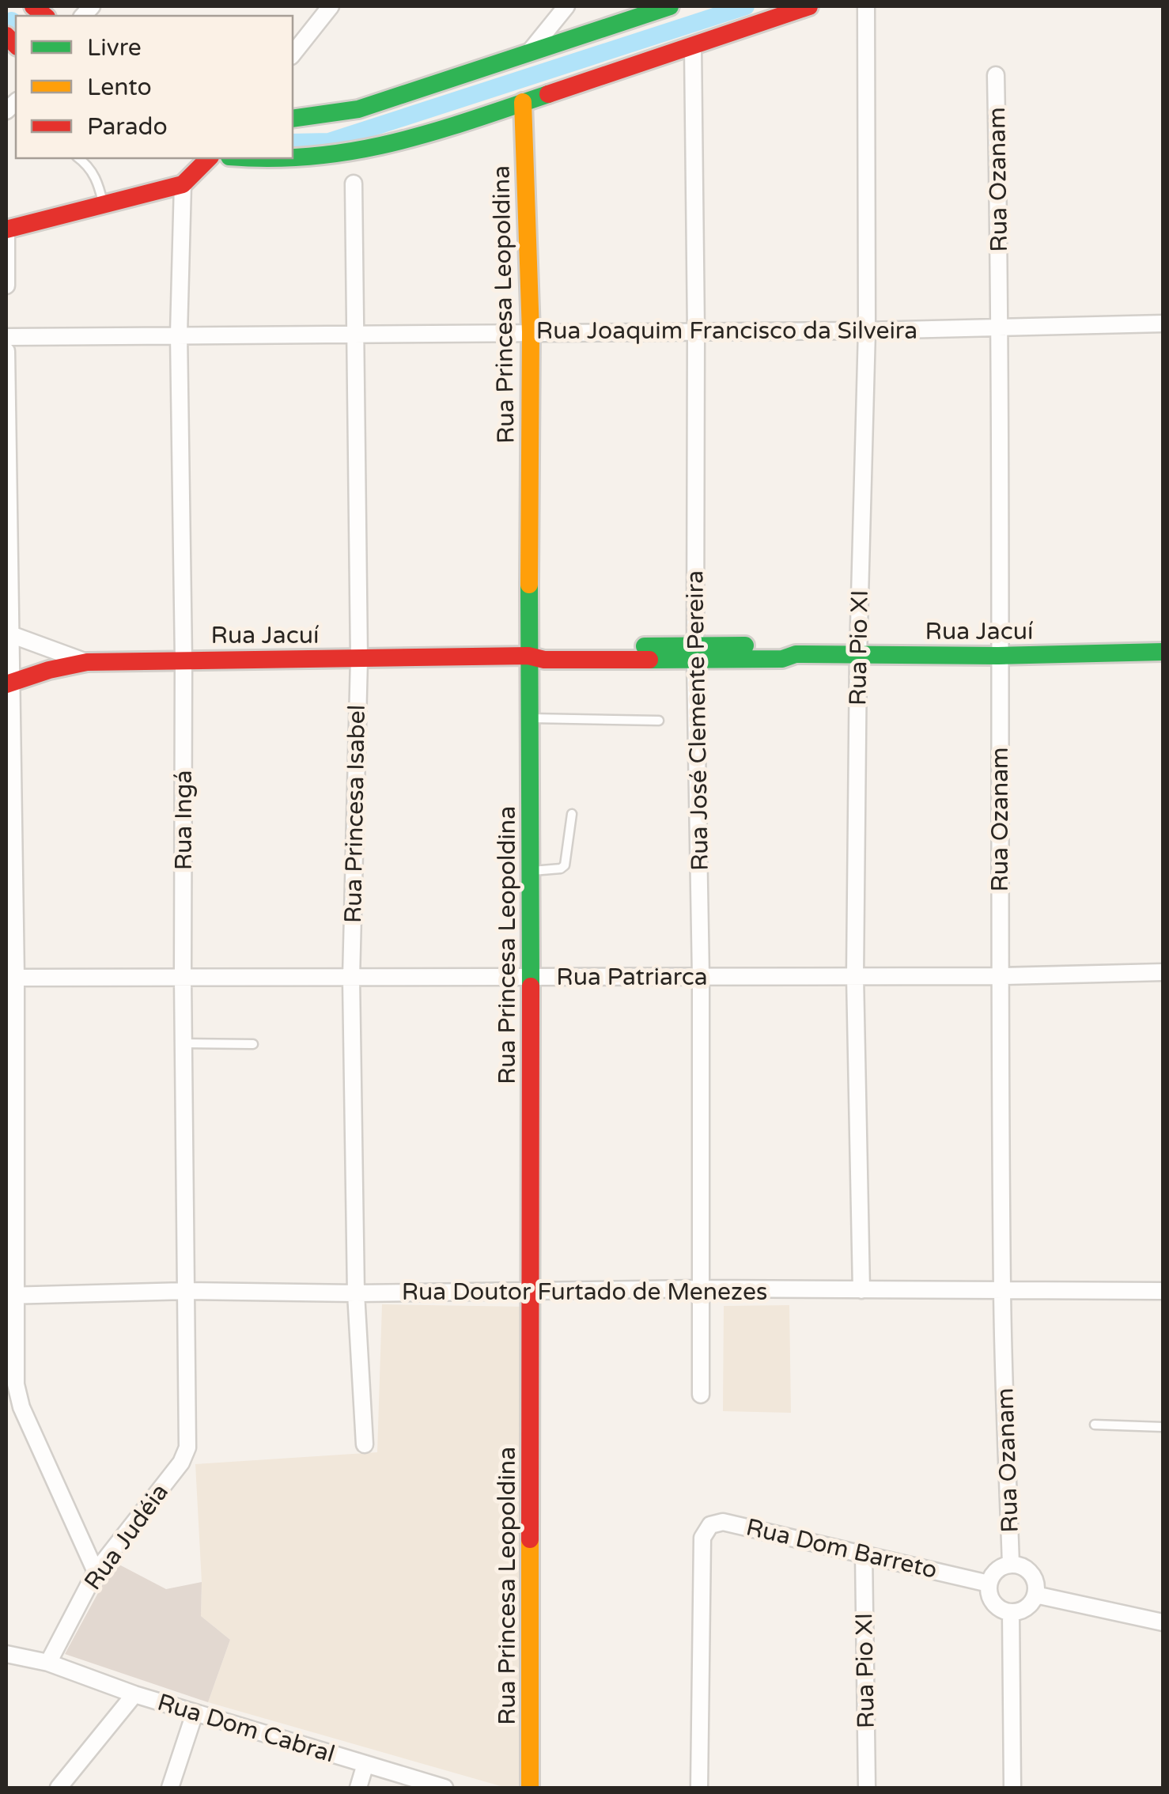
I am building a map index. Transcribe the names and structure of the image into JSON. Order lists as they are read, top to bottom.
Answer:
{
  "streets": {
    "main road": ["Rua Princesa Leopoldina", "Rua Jacuí"],
    "street": [
      "Rua Ozanam",
      "Rua Joaquim Francisco da Silveira",
      "Rua Pio XI",
      "Rua José Clemente Pereira",
      "Rua Princesa Isabel",
      "Rua Ingá",
      "Rua Patriarca",
      "Rua Doutor Furtado de Menezes",
      "Rua Judéia",
      "Rua Dom Barreto",
      "Rua Dom Cabral"
    ]
  },
  "crossings": [
    ["Rua Ozanam", "Rua Joaquim Francisco da Silveira"],
    ["Rua Ozanam", "Rua Jacuí"],
    ["Rua Ozanam", "Rua Patriarca"],
    ["Rua Ozanam", "Rua Doutor Furtado de Menezes"],
    ["Rua Ozanam", "Rua Dom Barreto"],
    ["Rua Princesa Leopoldina", "Rua Joaquim Francisco da Silveira"],
    ["Rua Princesa Leopoldina", "Rua Jacuí"],
    ["Rua Princesa Leopoldina", "Rua Patriarca"],
    ["Rua Princesa Leopoldina", "Rua Doutor Furtado de Menezes"],
    ["Rua Joaquim Francisco da Silveira", "Rua Pio XI"],
    ["Rua Joaquim Francisco da Silveira", "Rua José Clemente Pereira"],
    ["Rua Joaquim Francisco da Silveira", "Rua Princesa Isabel"],
    ["Rua Joaquim Francisco da Silveira", "Rua Ingá"],
    ["Rua Jacuí", "Rua Pio XI"],
    ["Rua Jacuí", "Rua José Clemente Pereira"],
    ["Rua Jacuí", "Rua Princesa Isabel"],
    ["Rua Jacuí", "Rua Ingá"],
    ["Rua Pio XI", "Rua Patriarca"],
    ["Rua Pio XI", "Rua Doutor Furtado de Menezes"],
    ["Rua Pio XI", "Rua Dom Barreto"],
    ["Rua José Clemente Pereira", "Rua Patriarca"],
    ["Rua José Clemente Pereira", "Rua Doutor Furtado de Menezes"],
    ["Rua Princesa Isabel", "Rua Patriarca"],
    ["Rua Princesa Isabel", "Rua Doutor Furtado de Menezes"],
    ["Rua Ingá", "Rua Patriarca"],
    ["Rua Ingá", "Rua Doutor Furtado de Menezes"],
    ["Rua Ingá", "Rua Judéia"],
    ["Rua Judéia", "Rua Dom Cabral"]
  ],
  "legend": ["Livre", "Lento", "Parado"]
}
